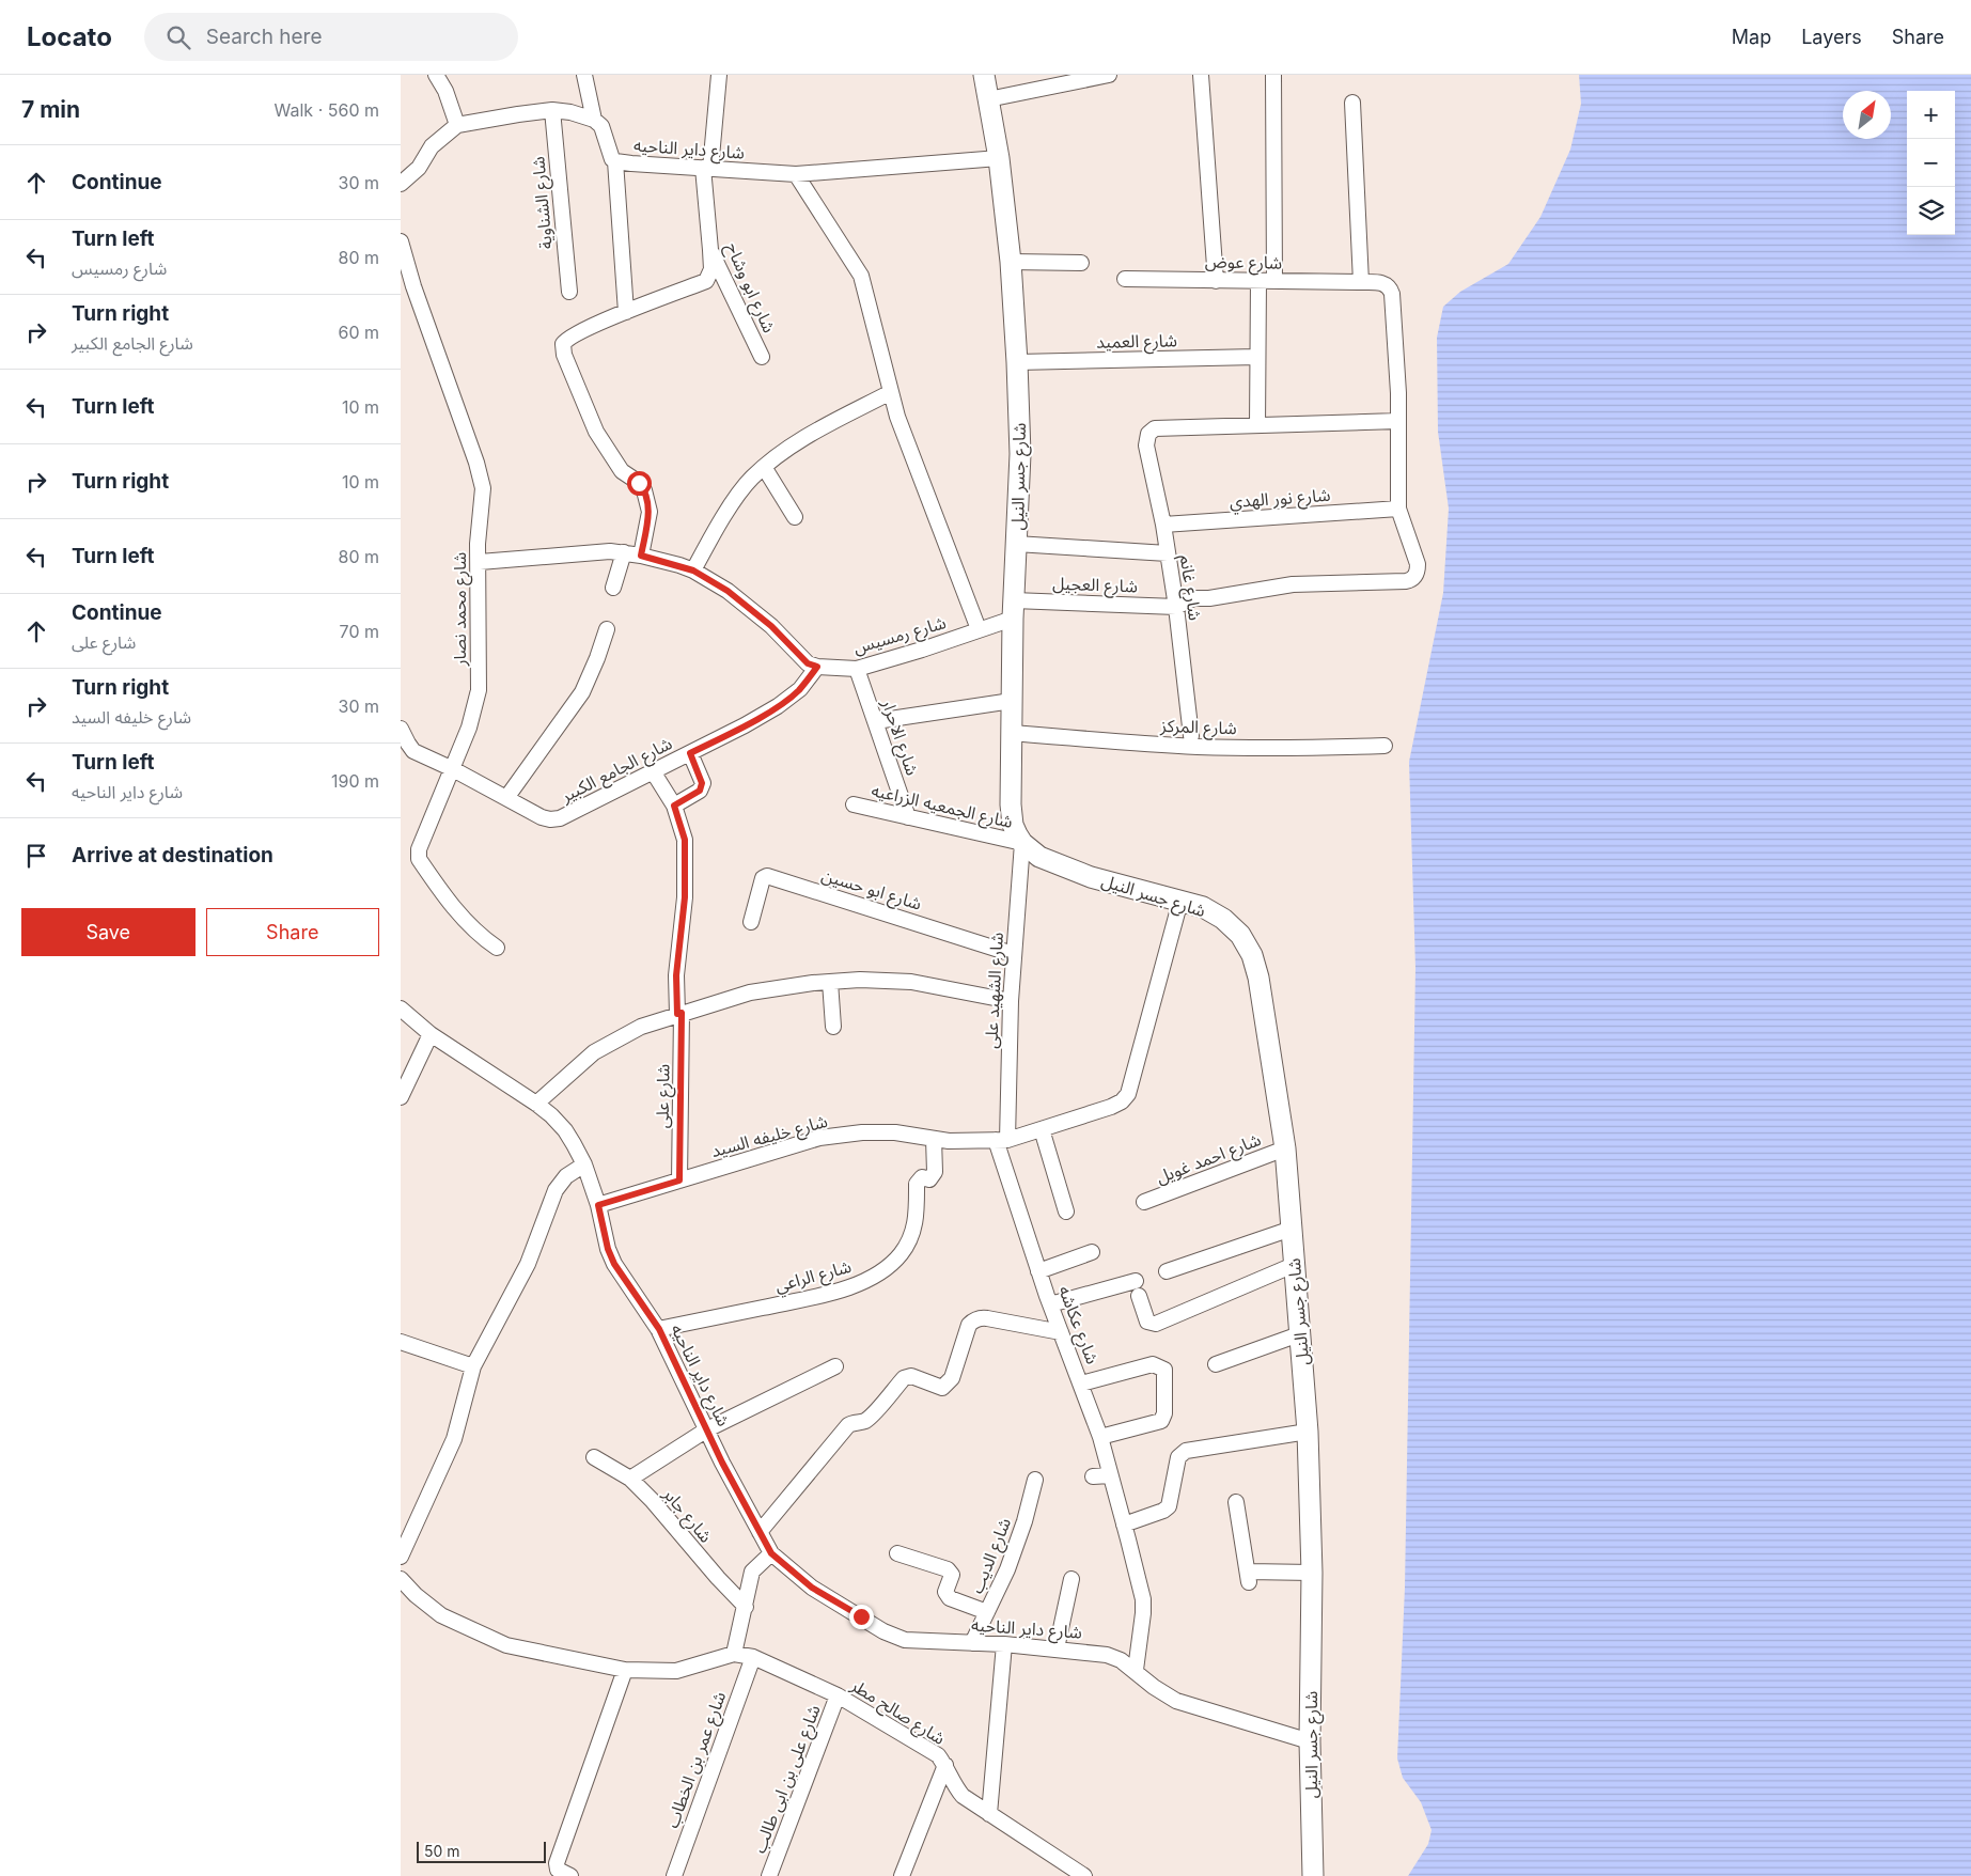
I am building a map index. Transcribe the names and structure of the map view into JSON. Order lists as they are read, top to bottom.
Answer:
{
  "streets": {
    "street": [
      "شارع داير الناحيه",
      "شارع الشناوية",
      "شارع عوض",
      "شارع ابو وشاح",
      "شارع العميد",
      "شارع جسر النيل",
      "شارع نور الهدي",
      "شارع العجيل",
      "شارع غانم",
      "شارع محمد نصار",
      "شارع رمسيس",
      "شارع المركز",
      "شارع الاحرار",
      "شارع الجامع الكبير",
      "شارع الجمعيه الزراعيه",
      "شارع ابو حسين",
      "شارع الشهيد على",
      "شارع على",
      "شارع خليفه السيد",
      "شارع احمد غويل",
      "شارع الراعي",
      "شارع عكاشه",
      "شارع جابر",
      "شارع الديب",
      "شارع صالح مطر",
      "شارع عمر بن الخطاب",
      "شارع على بن ابى طالب"
    ]
  },
  "crossings": [
    ["شارع داير الناحيه", "شارع ابو وشاح"],
    ["شارع داير الناحيه", "شارع جسر النيل"],
    ["شارع داير الناحيه", "شارع خليفه السيد"],
    ["شارع داير الناحيه", "شارع الراعي"],
    ["شارع داير الناحيه", "شارع عكاشه"],
    ["شارع داير الناحيه", "شارع الديب"],
    ["شارع عوض", "شارع نور الهدي"],
    ["شارع عوض", "شارع العجيل"],
    ["شارع عوض", "شارع غانم"],
    ["شارع العميد", "شارع جسر النيل"],
    ["شارع جسر النيل", "شارع العجيل"],
    ["شارع جسر النيل", "شارع رمسيس"],
    ["شارع جسر النيل", "شارع المركز"],
    ["شارع جسر النيل", "شارع الجمعيه الزراعيه"],
    ["شارع جسر النيل", "شارع الشهيد على"],
    ["شارع جسر النيل", "شارع خليفه السيد"],
    ["شارع جسر النيل", "شارع احمد غويل"],
    ["شارع نور الهدي", "شارع غانم"],
    ["شارع العجيل", "شارع غانم"],
    ["شارع العجيل", "شارع رمسيس"],
    ["شارع محمد نصار", "شارع الجامع الكبير"],
    ["شارع رمسيس", "شارع الاحرار"],
    ["شارع رمسيس", "شارع الجامع الكبير"],
    ["شارع الاحرار", "شارع الجمعيه الزراعيه"],
    ["شارع الجامع الكبير", "شارع على"],
    ["شارع الجمعيه الزراعيه", "شارع الشهيد على"],
    ["شارع ابو حسين", "شارع الشهيد على"],
    ["شارع الشهيد على", "شارع خليفه السيد"],
    ["شارع الشهيد على", "شارع عكاشه"],
    ["شارع على", "شارع خليفه السيد"],
    ["شارع خليفه السيد", "شارع الراعي"],
    ["شارع خليفه السيد", "شارع عكاشه"],
    ["شارع صالح مطر", "شارع عمر بن الخطاب"],
    ["شارع صالح مطر", "شارع على بن ابى طالب"]
  ],
  "scale_bar": "50 m",
  "north": "top right",
  "page": {
    "header": "Locato",
    "search": "Search here",
    "nav": ["Map", "Layers", "Share"],
    "heading": ["7 min", "Walk · 560 m"],
    "map_buttons": ["+", "−"],
    "list": [
      ["Continue", "30 m"],
      ["Turn left", "شارع رمسيس", "80 m"],
      ["Turn right", "شارع الجامع الكبير", "60 m"],
      ["Turn left", "10 m"],
      ["Turn right", "10 m"],
      ["Turn left", "80 m"],
      ["Continue", "شارع على", "70 m"],
      ["Turn right", "شارع خليفه السيد", "30 m"],
      ["Turn left", "شارع داير الناحيه", "190 m"],
      "Arrive at destination"
    ],
    "buttons": ["Save", "Share"],
    "scale": "50 m"
  }
}
